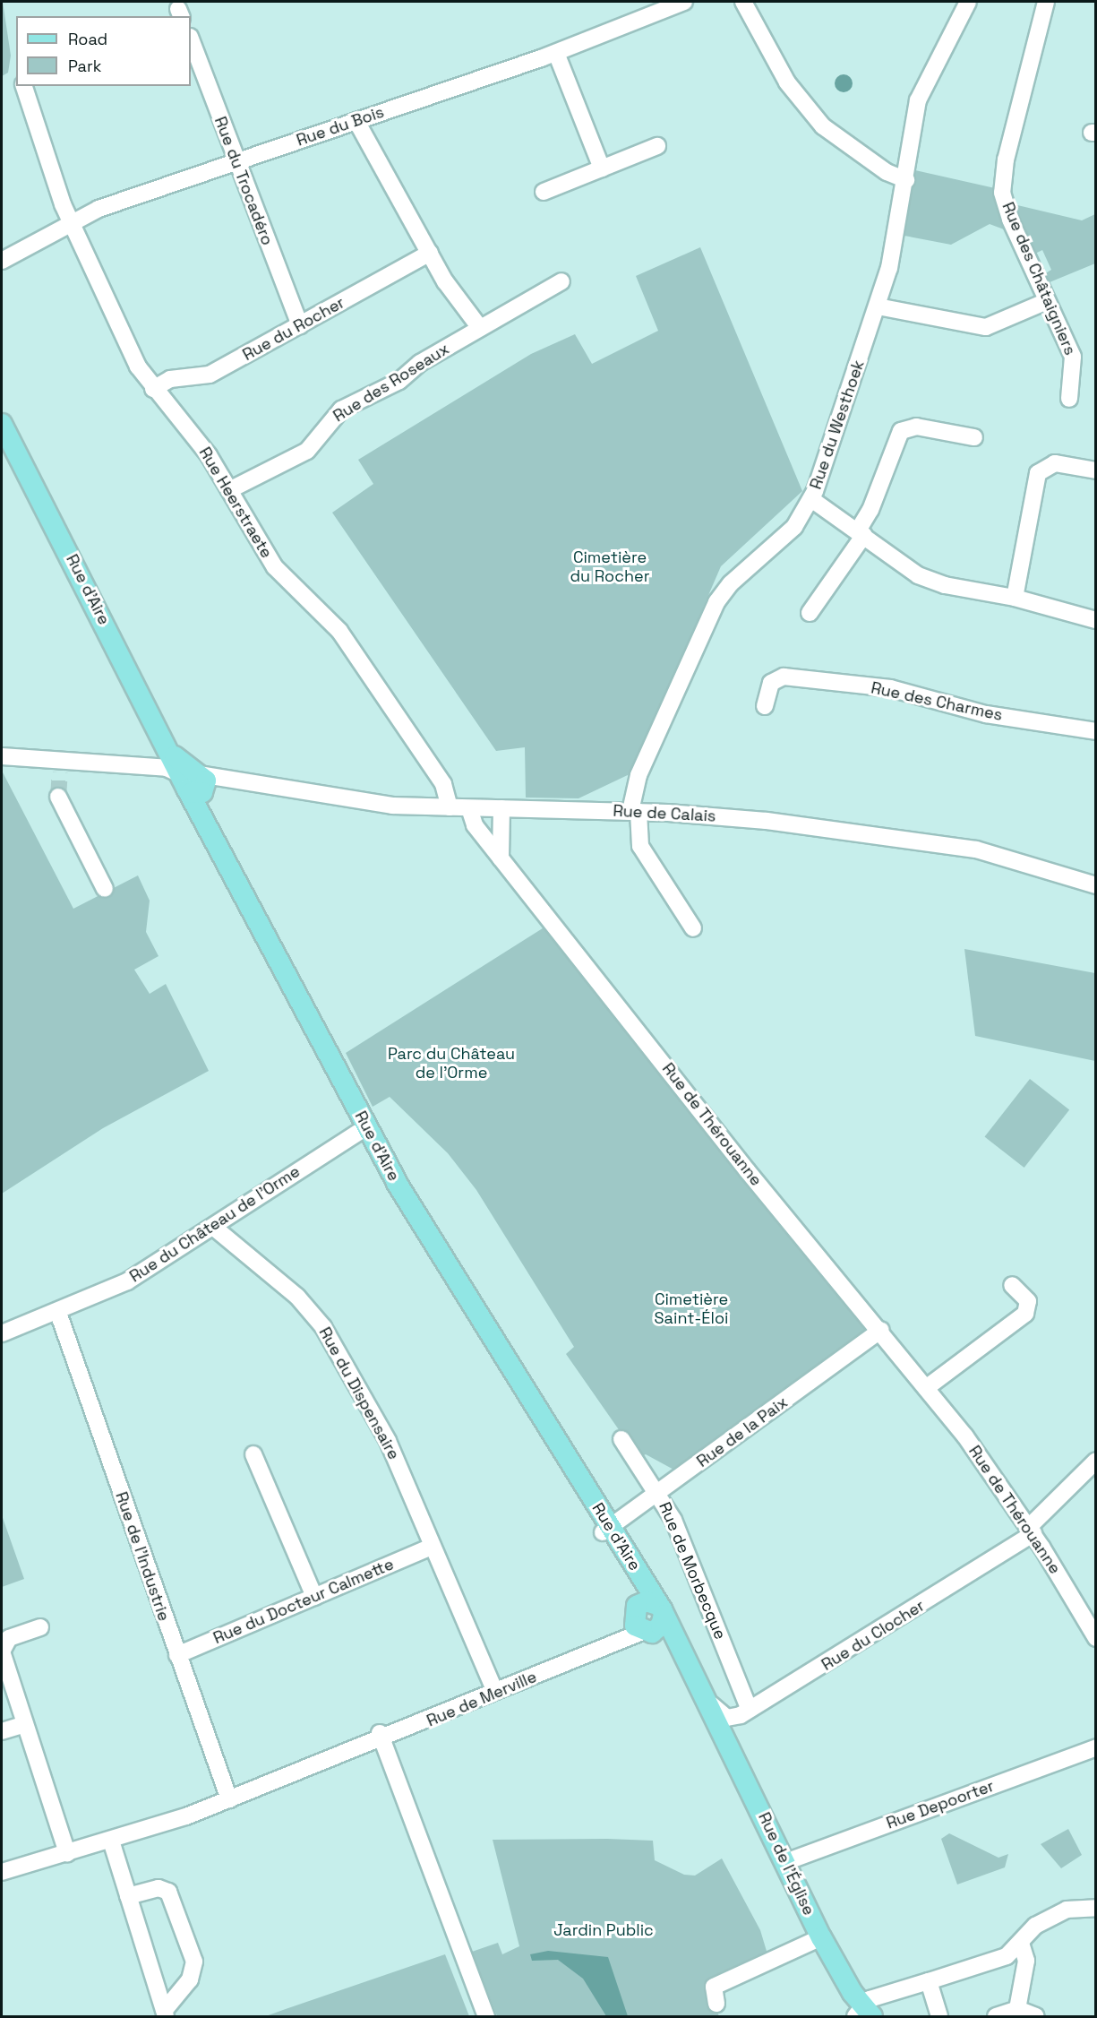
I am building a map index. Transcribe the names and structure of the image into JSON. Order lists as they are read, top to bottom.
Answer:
{
  "streets": {
    "main road": ["Rue d'Aire", "Rue de l'Église"],
    "street": [
      "Rue du Bois",
      "Rue du Trocadéro",
      "Rue des Châtaigniers",
      "Rue du Rocher",
      "Rue des Roseaux",
      "Rue du Westhoek",
      "Rue Heerstraete",
      "Rue des Charmes",
      "Rue de Calais",
      "Rue de Thérouanne",
      "Rue du Château de l'Orme",
      "Rue du Dispensaire",
      "Rue de la Paix",
      "Rue de l'Industrie",
      "Rue de Morbecque",
      "Rue du Docteur Calmette",
      "Rue du Clocher",
      "Rue de Merville",
      "Rue Depoorter"
    ]
  },
  "crossings": [
    ["Rue du Bois", "Rue du Trocadéro"],
    ["Rue du Bois", "Rue Heerstraete"],
    ["Rue du Trocadéro", "Rue du Rocher"],
    ["Rue du Rocher", "Rue Heerstraete"],
    ["Rue des Roseaux", "Rue Heerstraete"],
    ["Rue du Westhoek", "Rue de Calais"],
    ["Rue Heerstraete", "Rue de Calais"],
    ["Rue d'Aire", "Rue de Calais"],
    ["Rue d'Aire", "Rue du Château de l'Orme"],
    ["Rue d'Aire", "Rue de la Paix"],
    ["Rue d'Aire", "Rue du Clocher"],
    ["Rue d'Aire", "Rue de Merville"],
    ["Rue d'Aire", "Rue de l'Église"],
    ["Rue de Calais", "Rue de Thérouanne"],
    ["Rue de Thérouanne", "Rue de la Paix"],
    ["Rue de Thérouanne", "Rue du Clocher"],
    ["Rue du Château de l'Orme", "Rue du Dispensaire"],
    ["Rue du Château de l'Orme", "Rue de l'Industrie"],
    ["Rue du Dispensaire", "Rue du Docteur Calmette"],
    ["Rue du Dispensaire", "Rue de Merville"],
    ["Rue de la Paix", "Rue de Morbecque"],
    ["Rue de l'Industrie", "Rue du Docteur Calmette"],
    ["Rue de l'Industrie", "Rue de Merville"],
    ["Rue de Morbecque", "Rue du Clocher"],
    ["Rue du Clocher", "Rue de l'Église"],
    ["Rue Depoorter", "Rue de l'Église"]
  ],
  "parks": [
    "Cimetière du Rocher",
    "Parc du Château de l'Orme",
    "Cimetière Saint-Éloi",
    "Jardin Public"
  ],
  "legend": ["Road", "Park"]
}
